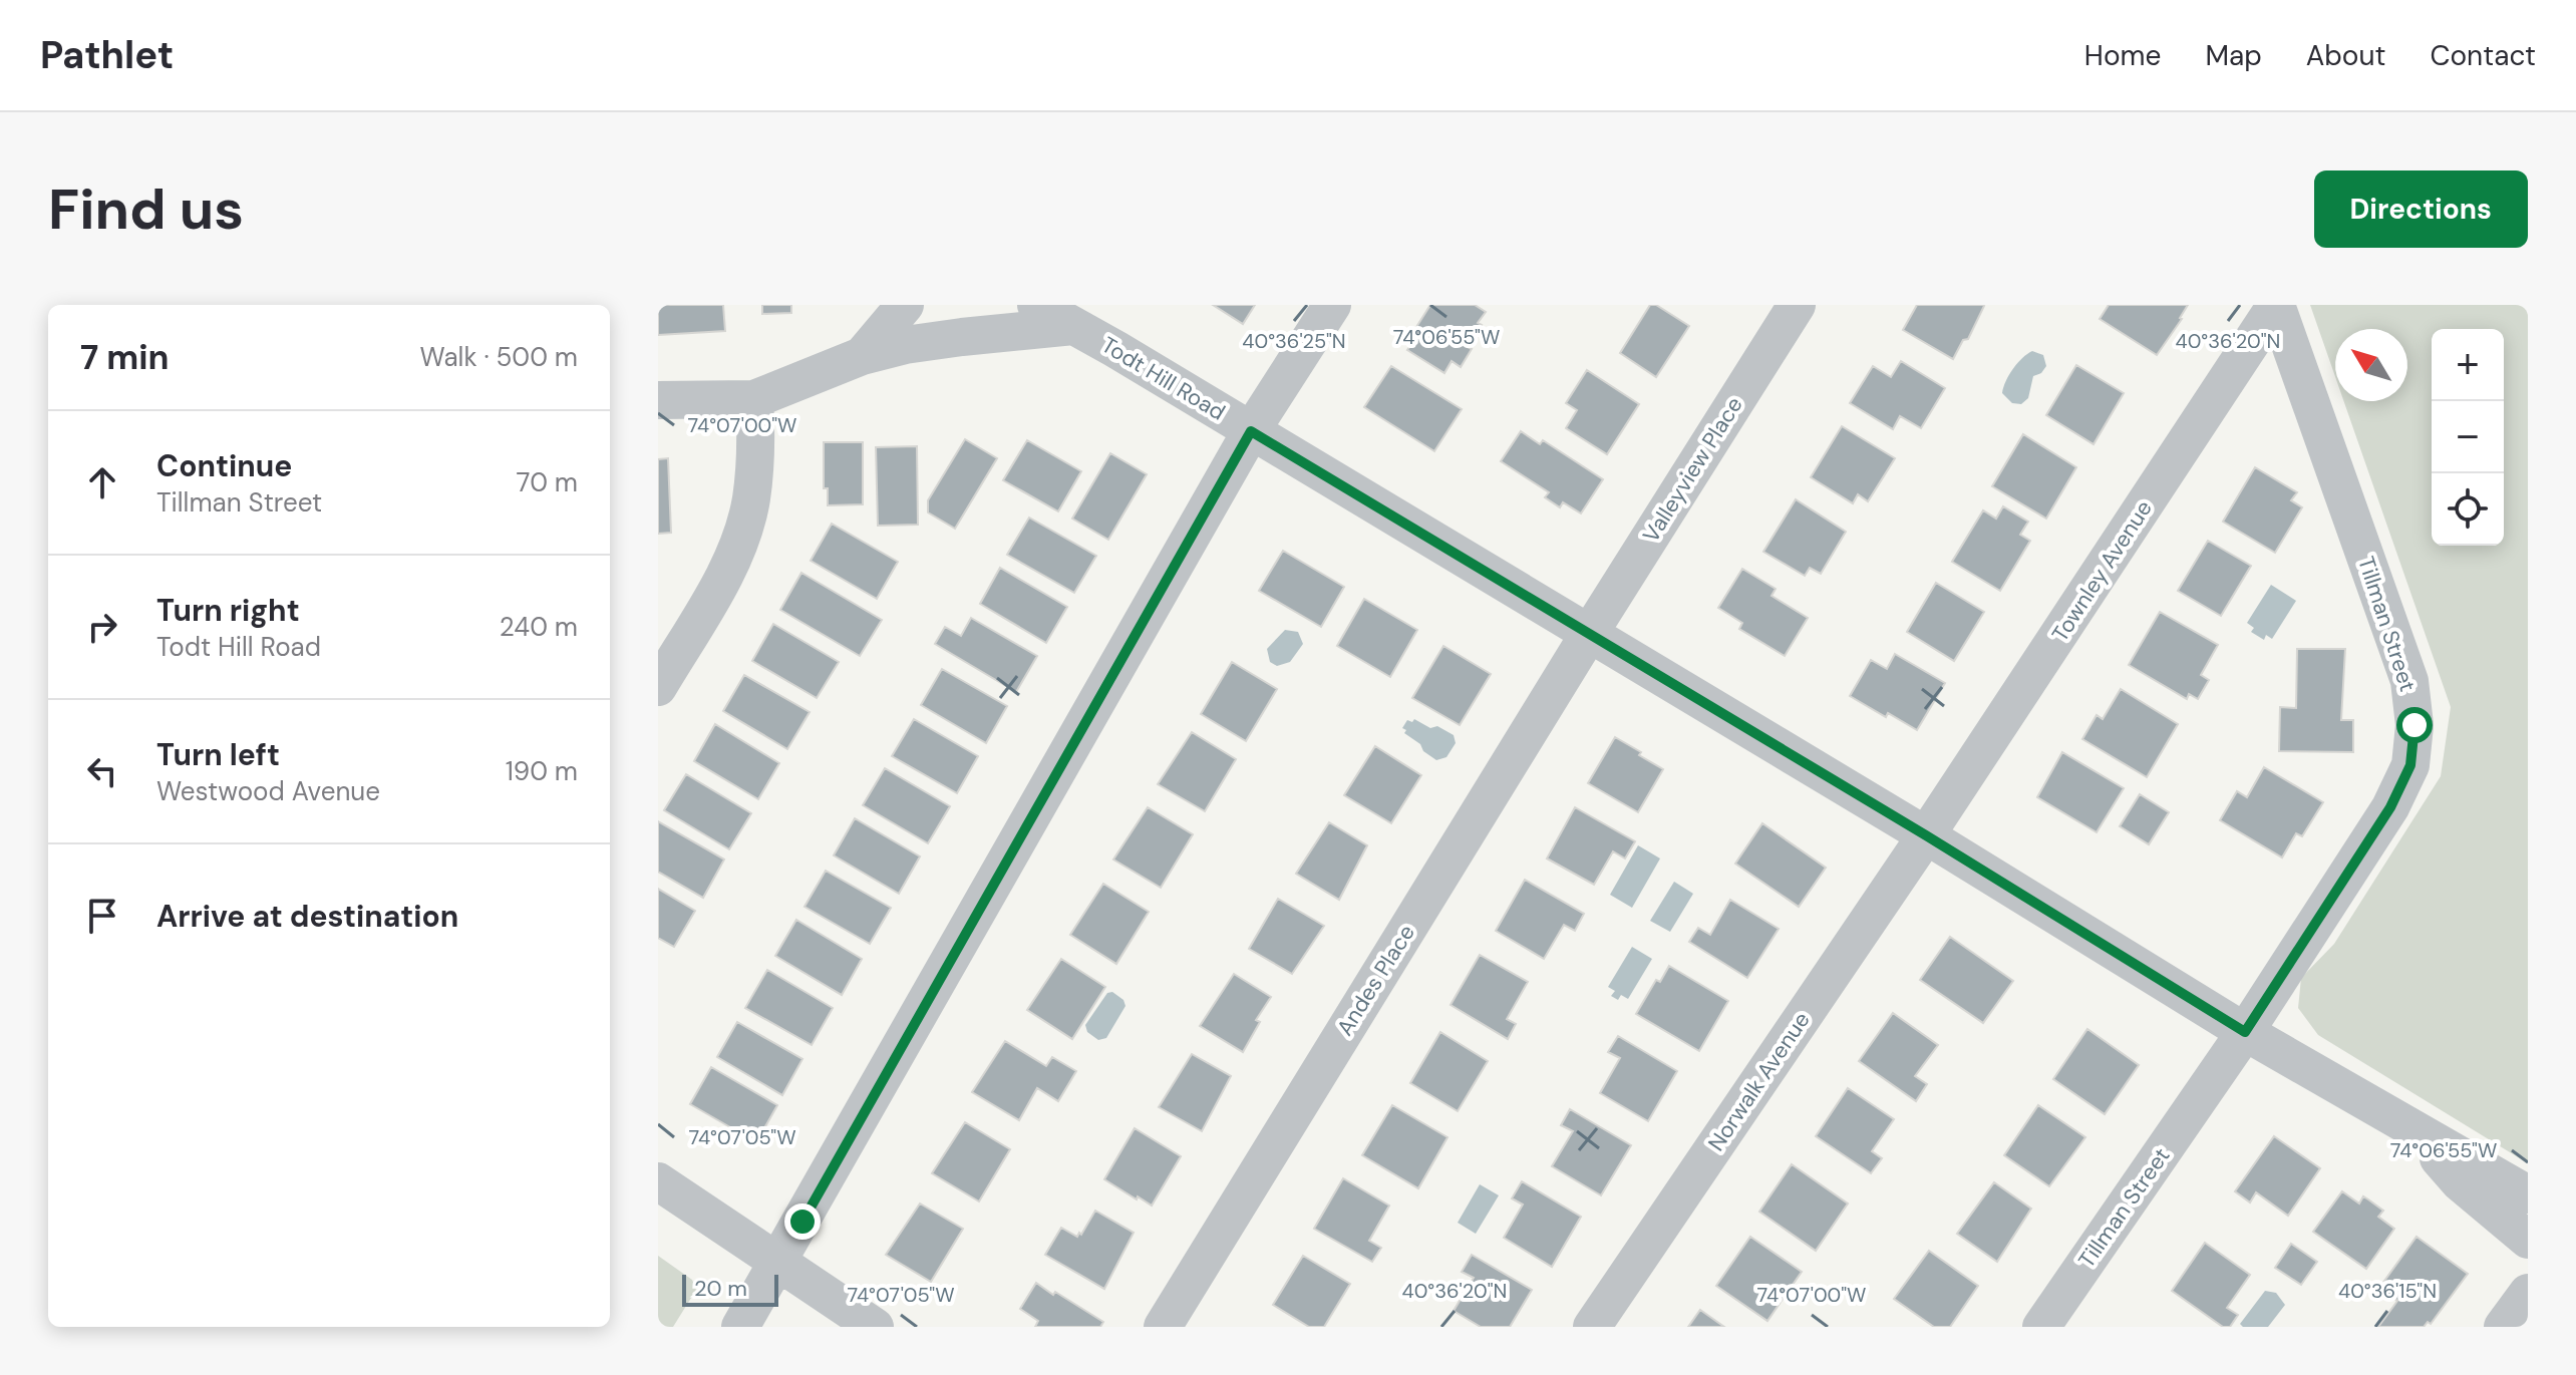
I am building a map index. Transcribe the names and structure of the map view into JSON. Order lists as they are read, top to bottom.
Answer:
{
  "streets": {
    "street": [
      "Todt Hill Road",
      "Valleyview Place",
      "Townley Avenue",
      "Tillman Street",
      "Andes Place",
      "Norwalk Avenue"
    ]
  },
  "crossings": [
    ["Todt Hill Road", "Valleyview Place"],
    ["Todt Hill Road", "Townley Avenue"],
    ["Todt Hill Road", "Tillman Street"],
    ["Todt Hill Road", "Andes Place"],
    ["Todt Hill Road", "Norwalk Avenue"],
    ["Valleyview Place", "Andes Place"],
    ["Townley Avenue", "Tillman Street"],
    ["Townley Avenue", "Norwalk Avenue"]
  ],
  "scale_bar": "20 m",
  "north": "top left",
  "page": {
    "header": "Pathlet",
    "nav": [
      "Home",
      "Map",
      "About",
      "Contact"
    ],
    "buttons": "Directions",
    "title": "Find us",
    "heading": ["7 min", "Walk · 500 m"],
    "map_buttons": ["+", "−"],
    "list": [
      ["Continue", "Tillman Street", "70 m"],
      ["Turn right", "Todt Hill Road", "240 m"],
      ["Turn left", "Westwood Avenue", "190 m"],
      "Arrive at destination"
    ],
    "scale": "20 m"
  },
  "coordinates": [
    "74°06'55\"W",
    "40°36'25\"N",
    "40°36'20\"N",
    "74°07'00\"W",
    "74°07'05\"W",
    "40°36'15\"N"
  ]
}
